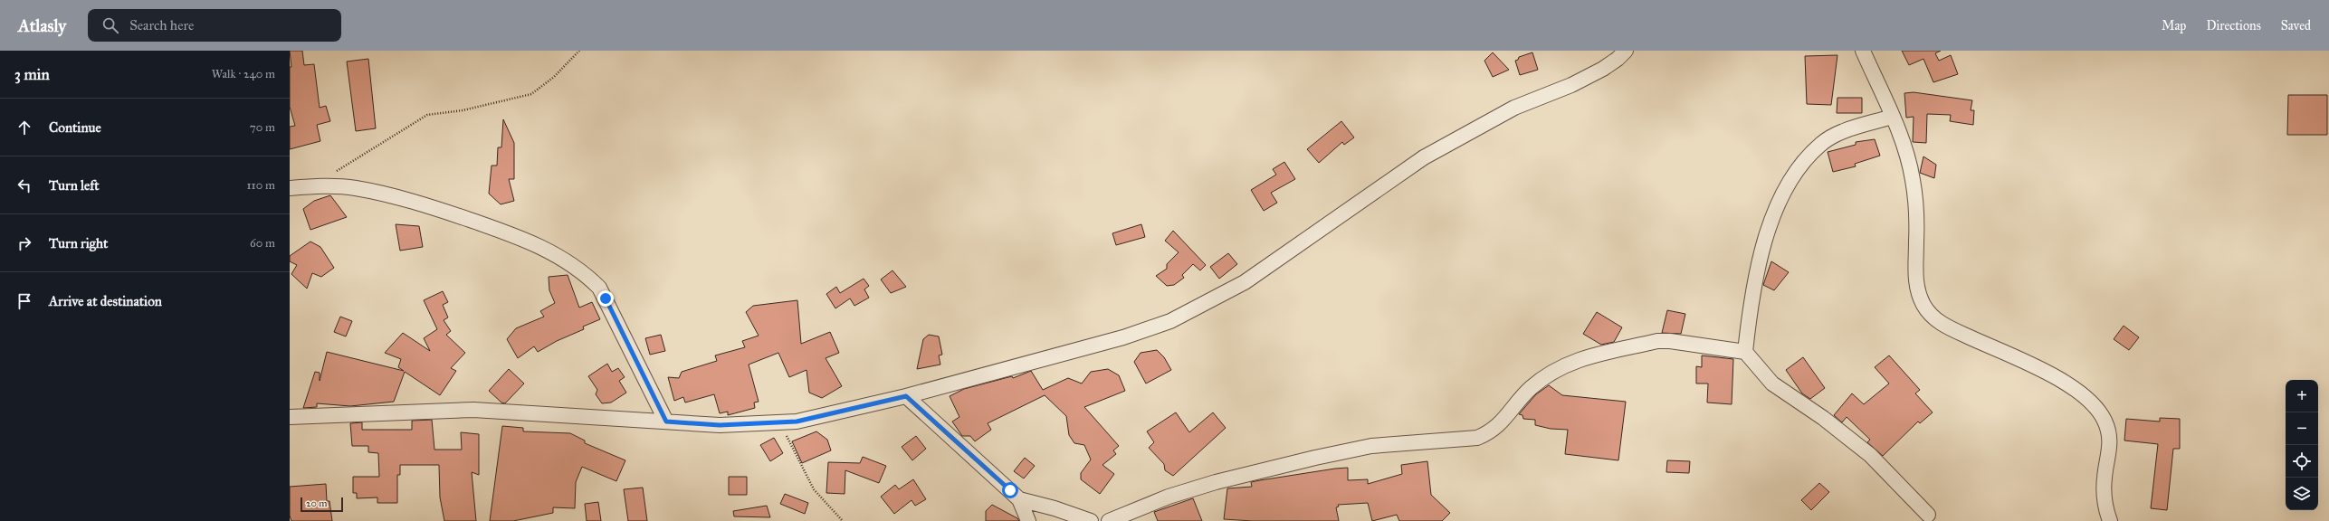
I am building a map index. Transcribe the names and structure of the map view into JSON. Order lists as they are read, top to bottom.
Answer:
{
  "scale_bar": "20 m",
  "page": {
    "header": "Atlasly",
    "search": "Search here",
    "nav": ["Map", "Directions", "Saved"],
    "heading": ["3 min", "Walk · 240 m"],
    "list": [
      ["Continue", "70 m"],
      ["Turn left", "110 m"],
      ["Turn right", "60 m"],
      "Arrive at destination"
    ],
    "map_buttons": ["+", "−"],
    "scale": "20 m"
  }
}
